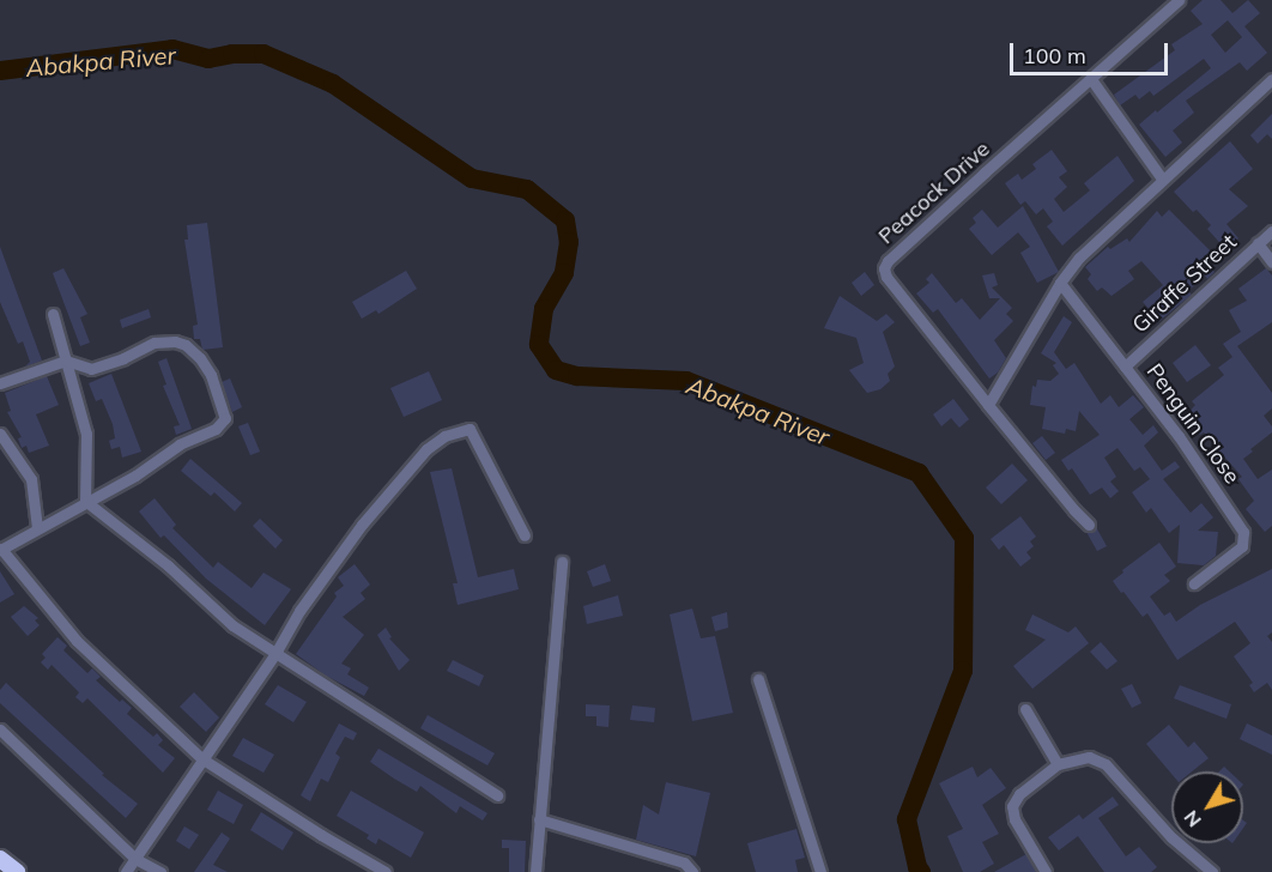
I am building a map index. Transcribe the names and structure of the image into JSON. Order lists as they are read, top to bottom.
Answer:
{
  "streets": {
    "street": ["Peacock Drive", "Giraffe Street", "Penguin Close"]
  },
  "crossings": [
    ["Giraffe Street", "Penguin Close"]
  ],
  "water": ["Abakpa River"],
  "scale_bar": "100 m",
  "north": "bottom left"
}
